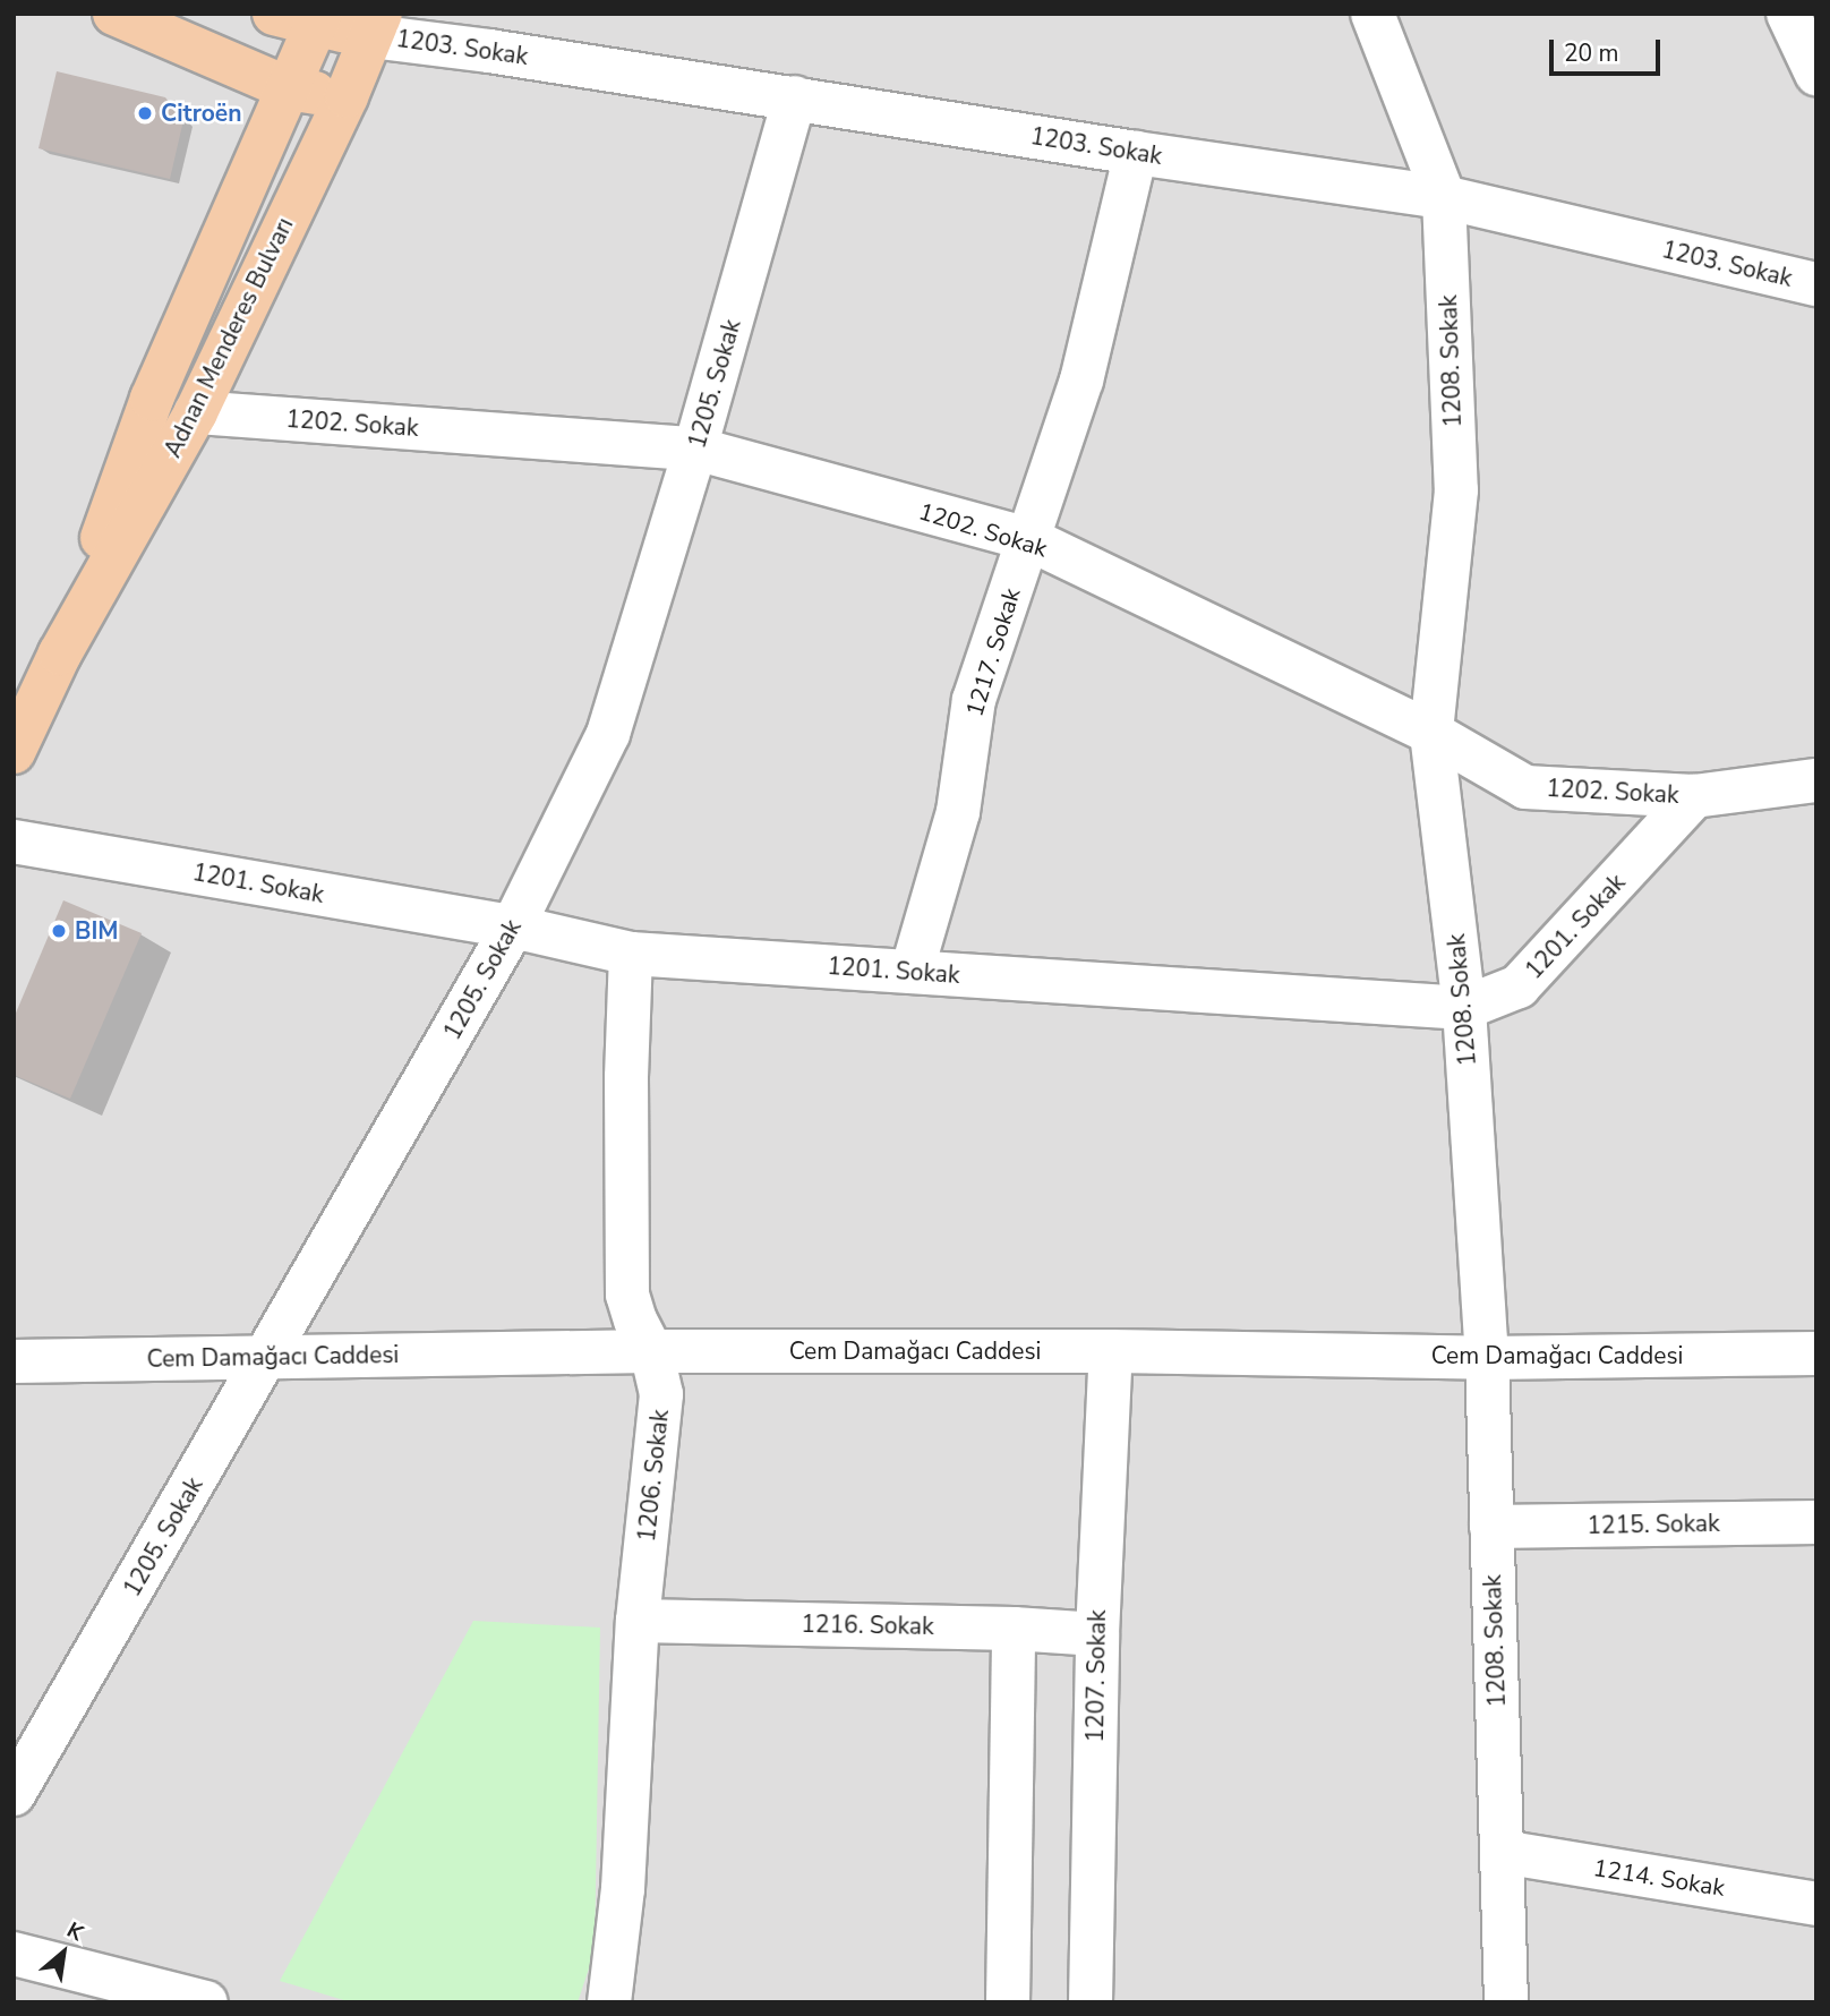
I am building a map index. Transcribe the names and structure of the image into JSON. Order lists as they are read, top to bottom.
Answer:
{
  "streets": {
    "main road": ["Adnan Menderes Bulvarı"],
    "street": [
      "1203. Sokak",
      "1208. Sokak",
      "1205. Sokak",
      "1202. Sokak",
      "1217. Sokak",
      "1201. Sokak",
      "Cem Damağacı Caddesi",
      "1206. Sokak",
      "1215. Sokak",
      "1216. Sokak",
      "1207. Sokak",
      "1214. Sokak"
    ]
  },
  "crossings": [
    ["1203. Sokak", "Adnan Menderes Bulvarı"],
    ["1203. Sokak", "1208. Sokak"],
    ["1203. Sokak", "1205. Sokak"],
    ["1203. Sokak", "1217. Sokak"],
    ["Adnan Menderes Bulvarı", "1202. Sokak"],
    ["1208. Sokak", "1202. Sokak"],
    ["1208. Sokak", "1201. Sokak"],
    ["1208. Sokak", "Cem Damağacı Caddesi"],
    ["1208. Sokak", "1215. Sokak"],
    ["1208. Sokak", "1214. Sokak"],
    ["1205. Sokak", "1202. Sokak"],
    ["1205. Sokak", "1201. Sokak"],
    ["1205. Sokak", "Cem Damağacı Caddesi"],
    ["1202. Sokak", "1217. Sokak"],
    ["1202. Sokak", "1201. Sokak"],
    ["1217. Sokak", "1201. Sokak"],
    ["1201. Sokak", "1206. Sokak"],
    ["Cem Damağacı Caddesi", "1206. Sokak"],
    ["Cem Damağacı Caddesi", "1207. Sokak"],
    ["1206. Sokak", "1216. Sokak"],
    ["1216. Sokak", "1207. Sokak"]
  ],
  "places": ["Citroën", "BIM"],
  "scale_bar": "20 m",
  "north": "top right"
}
